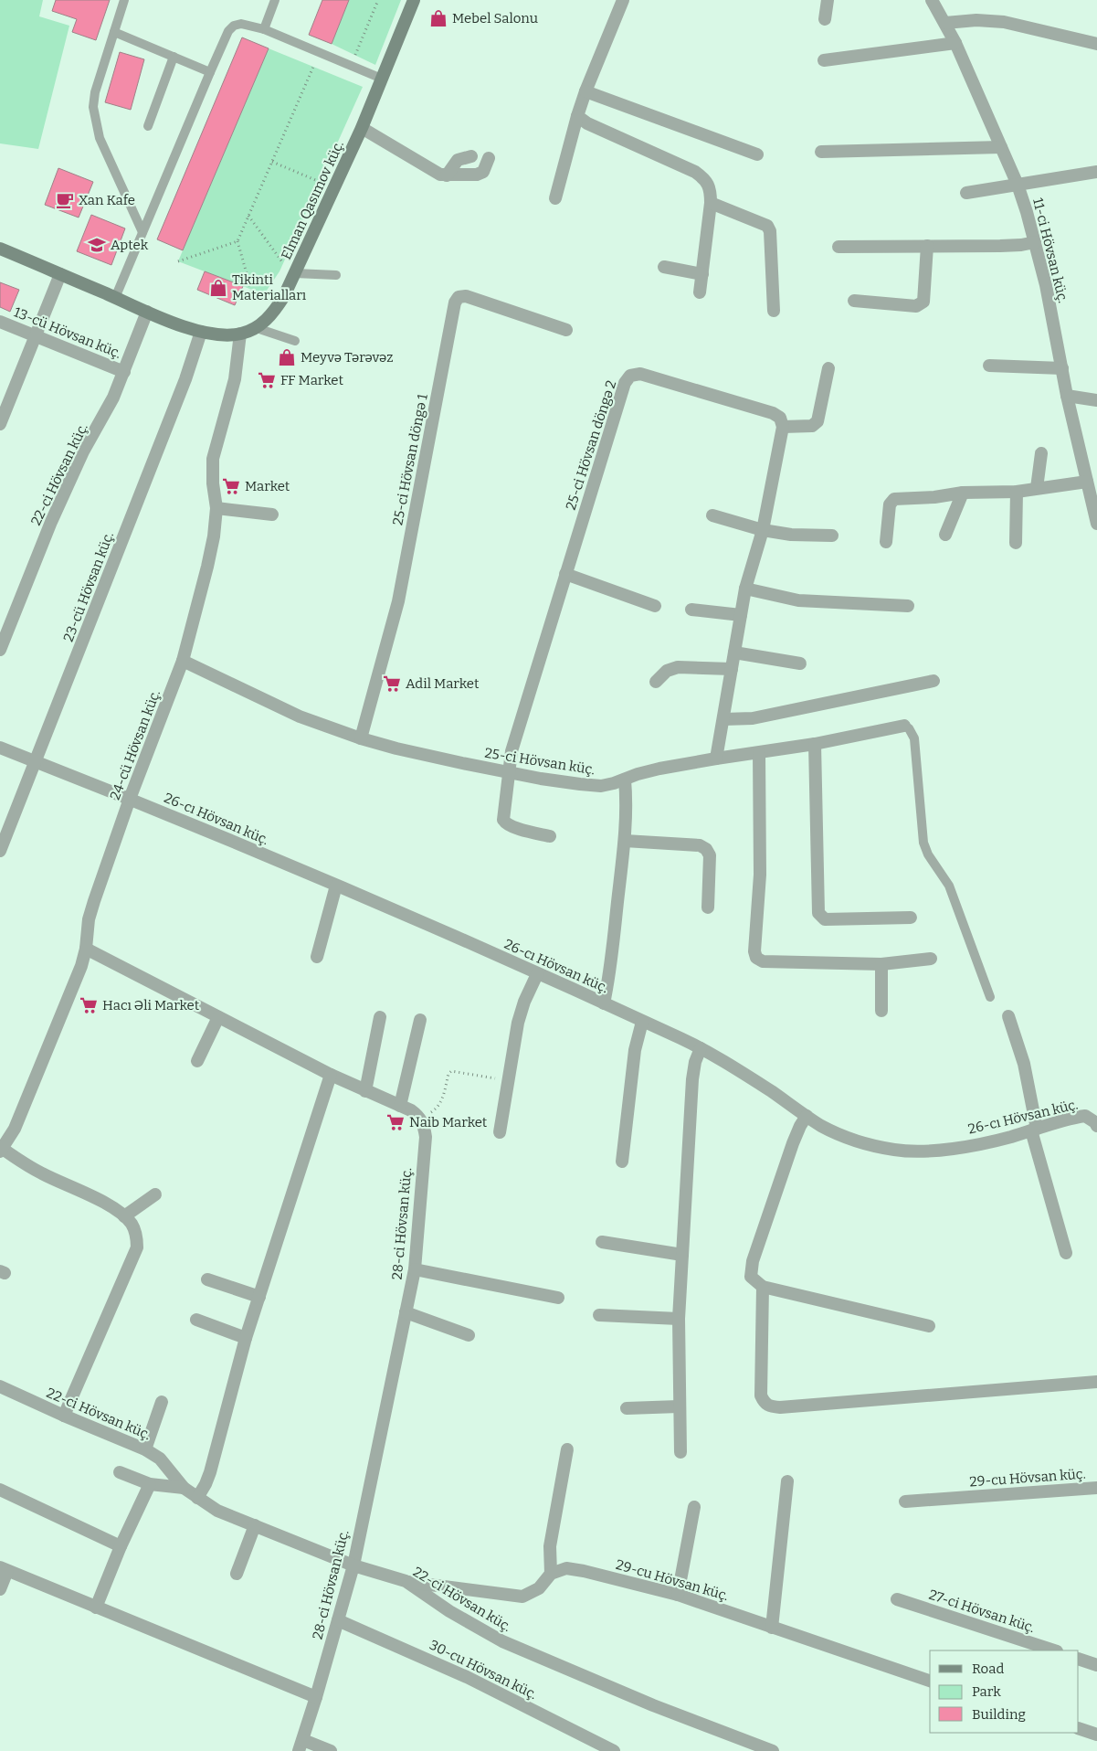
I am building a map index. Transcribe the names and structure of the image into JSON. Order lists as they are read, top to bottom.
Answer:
{
  "streets": {
    "main road": ["Elman Qasımov küç."],
    "street": [
      "11-ci Hövsan küç.",
      "13-cü Hövsan küç.",
      "25-ci Hövsan döngə 2",
      "25-ci Hövsan döngə 1",
      "22-ci Hövsan küç.",
      "23-cü Hövsan küç.",
      "24-cü Hövsan küç.",
      "25-ci Hövsan küç.",
      "26-cı Hövsan küç.",
      "28-ci Hövsan küç.",
      "29-cu Hövsan küç.",
      "27-ci Hövsan küç.",
      "30-cu Hövsan küç."
    ]
  },
  "crossings": [
    ["Elman Qasımov küç.", "22-ci Hövsan küç."],
    ["Elman Qasımov küç.", "23-cü Hövsan küç."],
    ["Elman Qasımov küç.", "24-cü Hövsan küç."],
    ["13-cü Hövsan küç.", "22-ci Hövsan küç."],
    ["25-ci Hövsan döngə 2", "25-ci Hövsan küç."],
    ["25-ci Hövsan döngə 1", "25-ci Hövsan küç."],
    ["22-ci Hövsan küç.", "28-ci Hövsan küç."],
    ["23-cü Hövsan küç.", "26-cı Hövsan küç."],
    ["24-cü Hövsan küç.", "25-ci Hövsan küç."],
    ["24-cü Hövsan küç.", "26-cı Hövsan küç."],
    ["28-ci Hövsan küç.", "30-cu Hövsan küç."]
  ],
  "places": {
    "shop": ["Mebel Salonu", "Tikinti Materialları", "Meyvə Tərəvəz"],
    "cafe": ["Xan Kafe"],
    "school or university": ["Aptek"],
    "supermarket": [
      "FF Market",
      "Market",
      "Adil Market",
      "Hacı Əli Market",
      "Naib Market"
    ]
  },
  "legend": ["Road", "Park", "Building"]
}
